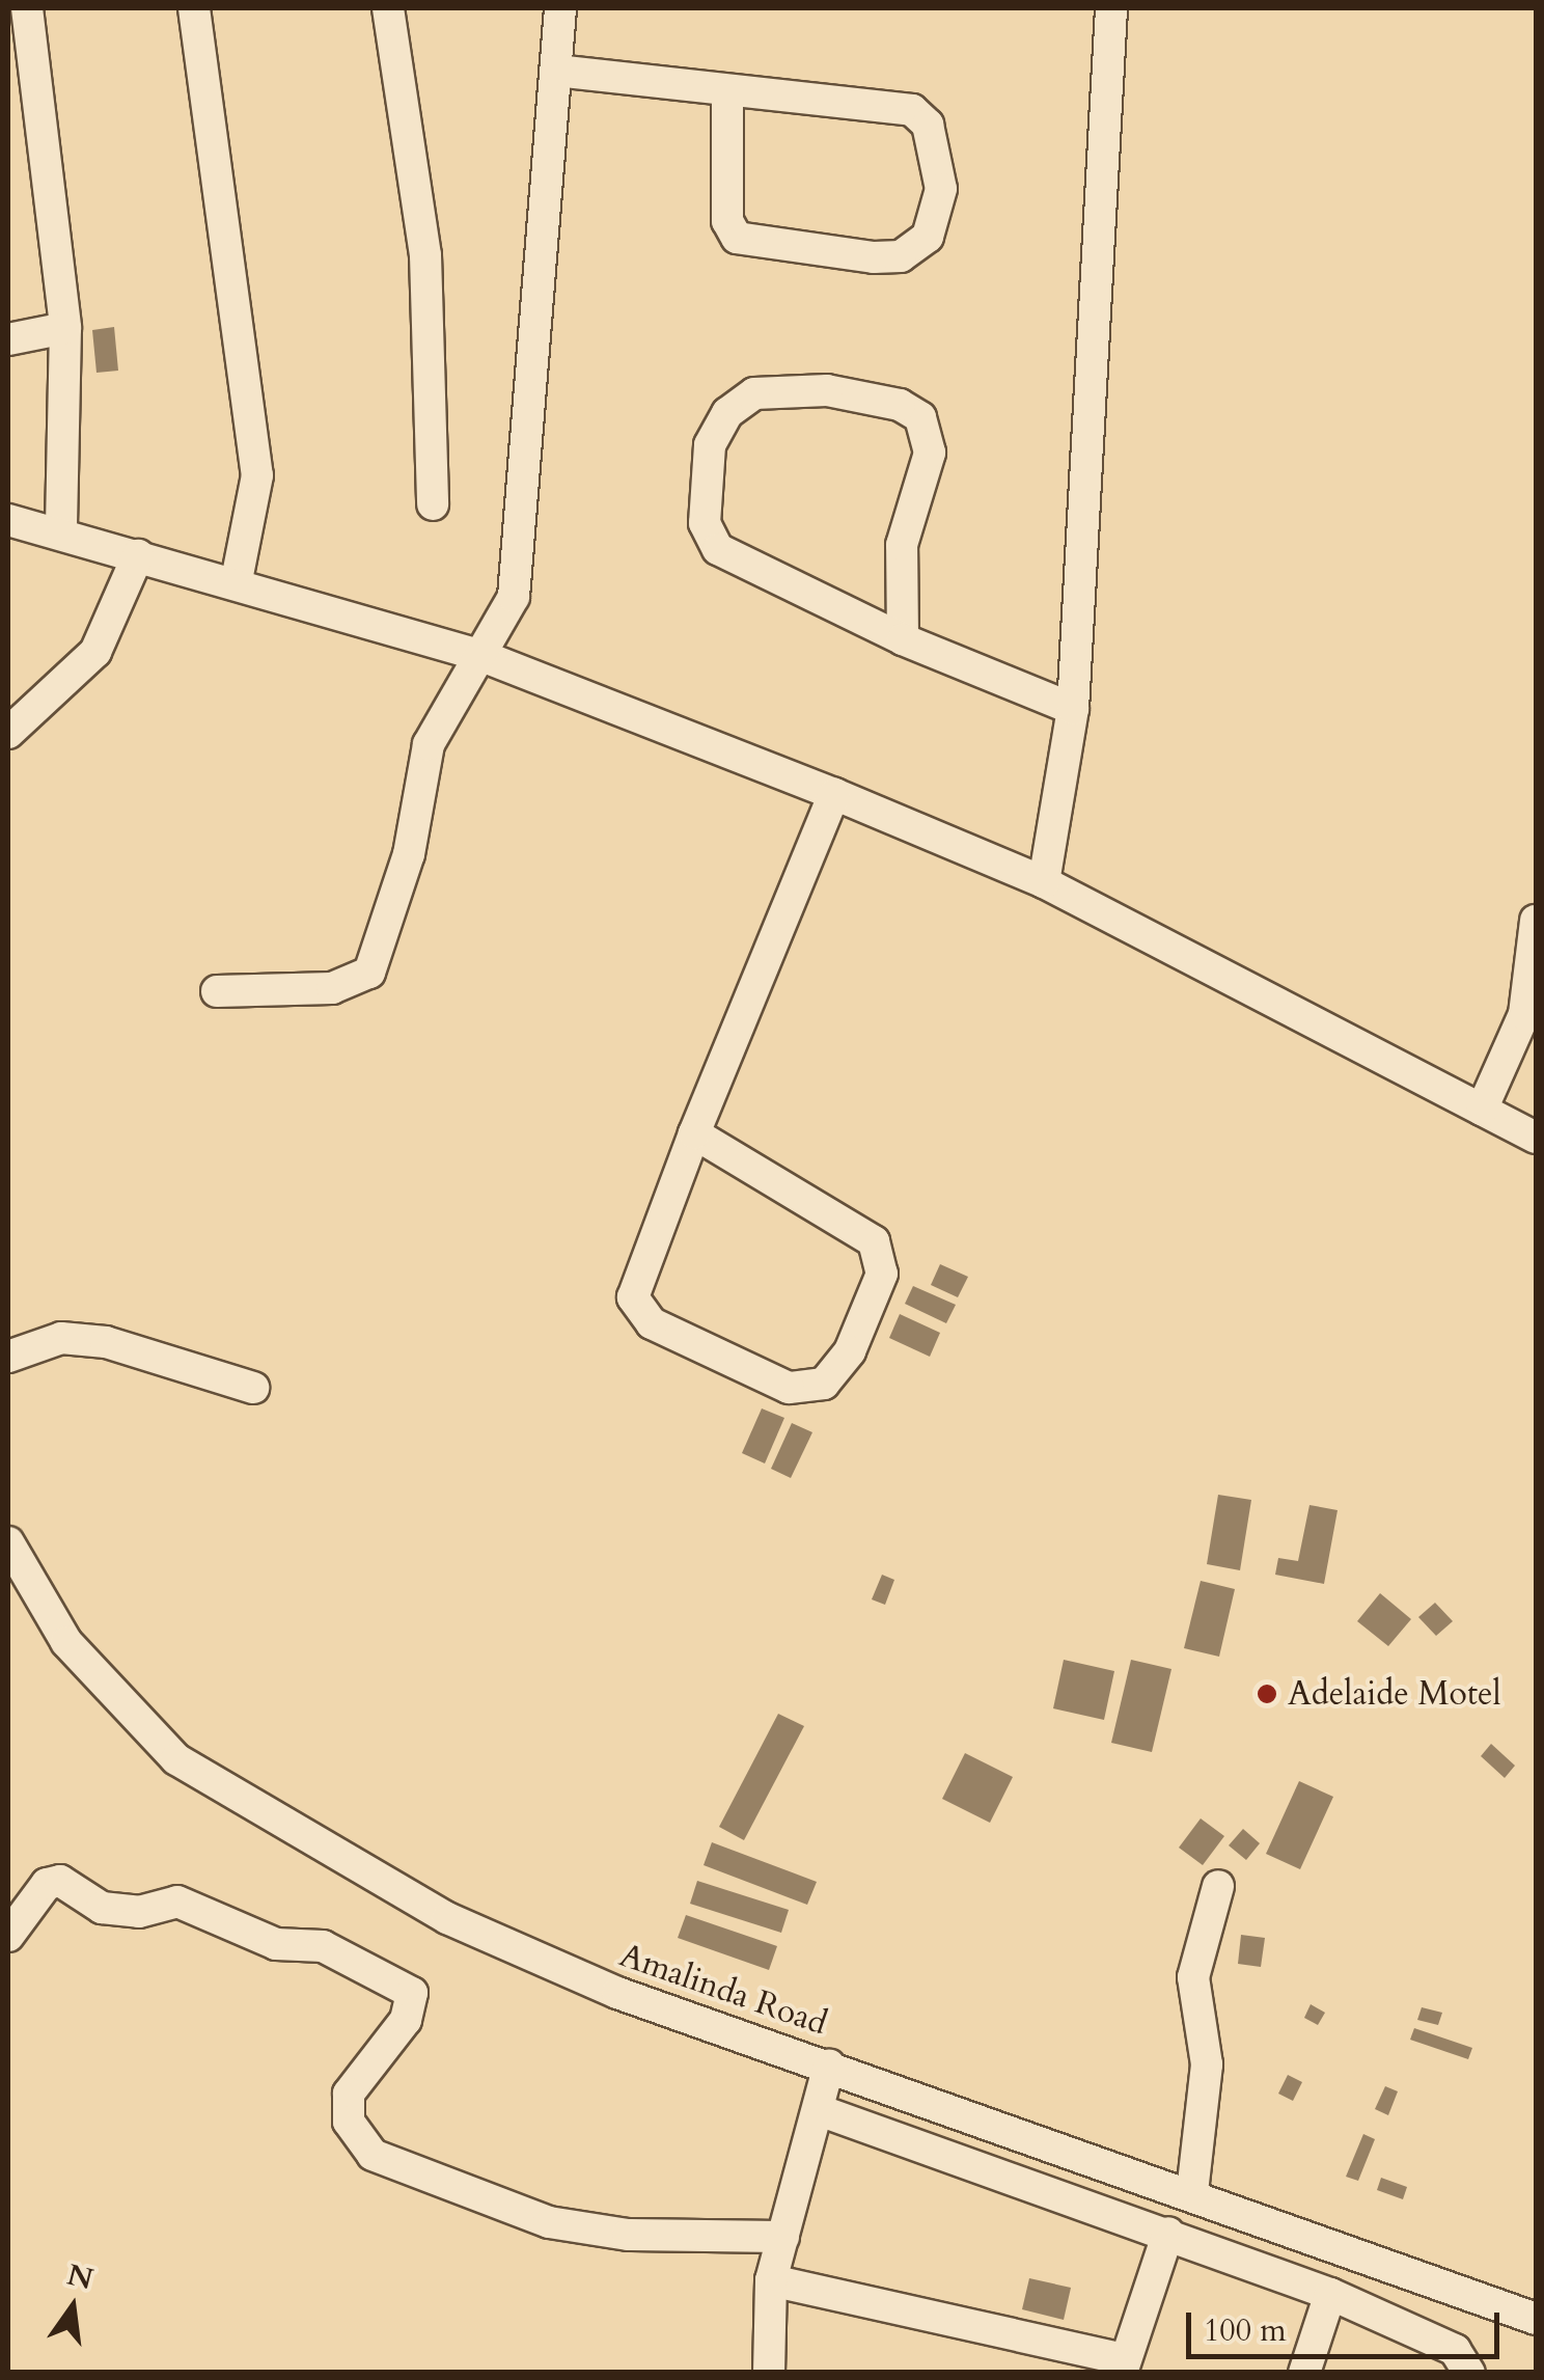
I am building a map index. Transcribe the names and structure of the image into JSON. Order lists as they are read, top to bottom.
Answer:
{
  "streets": {
    "street": ["Amalinda Road"]
  },
  "places": ["Adelaide Motel"],
  "scale_bar": "100 m",
  "north": "top"
}
